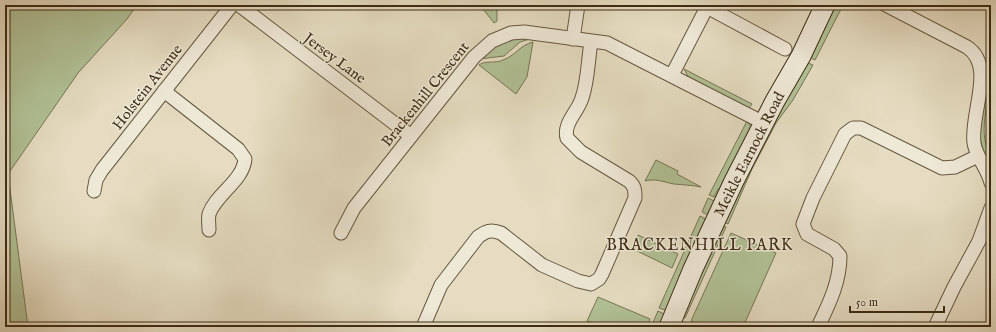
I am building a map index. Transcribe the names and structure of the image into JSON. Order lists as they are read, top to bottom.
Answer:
{
  "streets": {
    "street": [
      "Jersey Lane",
      "Holstein Avenue",
      "Brackenhill Crescent",
      "Meikle Earnock Road"
    ]
  },
  "crossings": [
    ["Jersey Lane", "Brackenhill Crescent"],
    ["Brackenhill Crescent", "Meikle Earnock Road"]
  ],
  "districts": ["BRACKENHILL PARK"],
  "scale_bar": "50 m"
}
